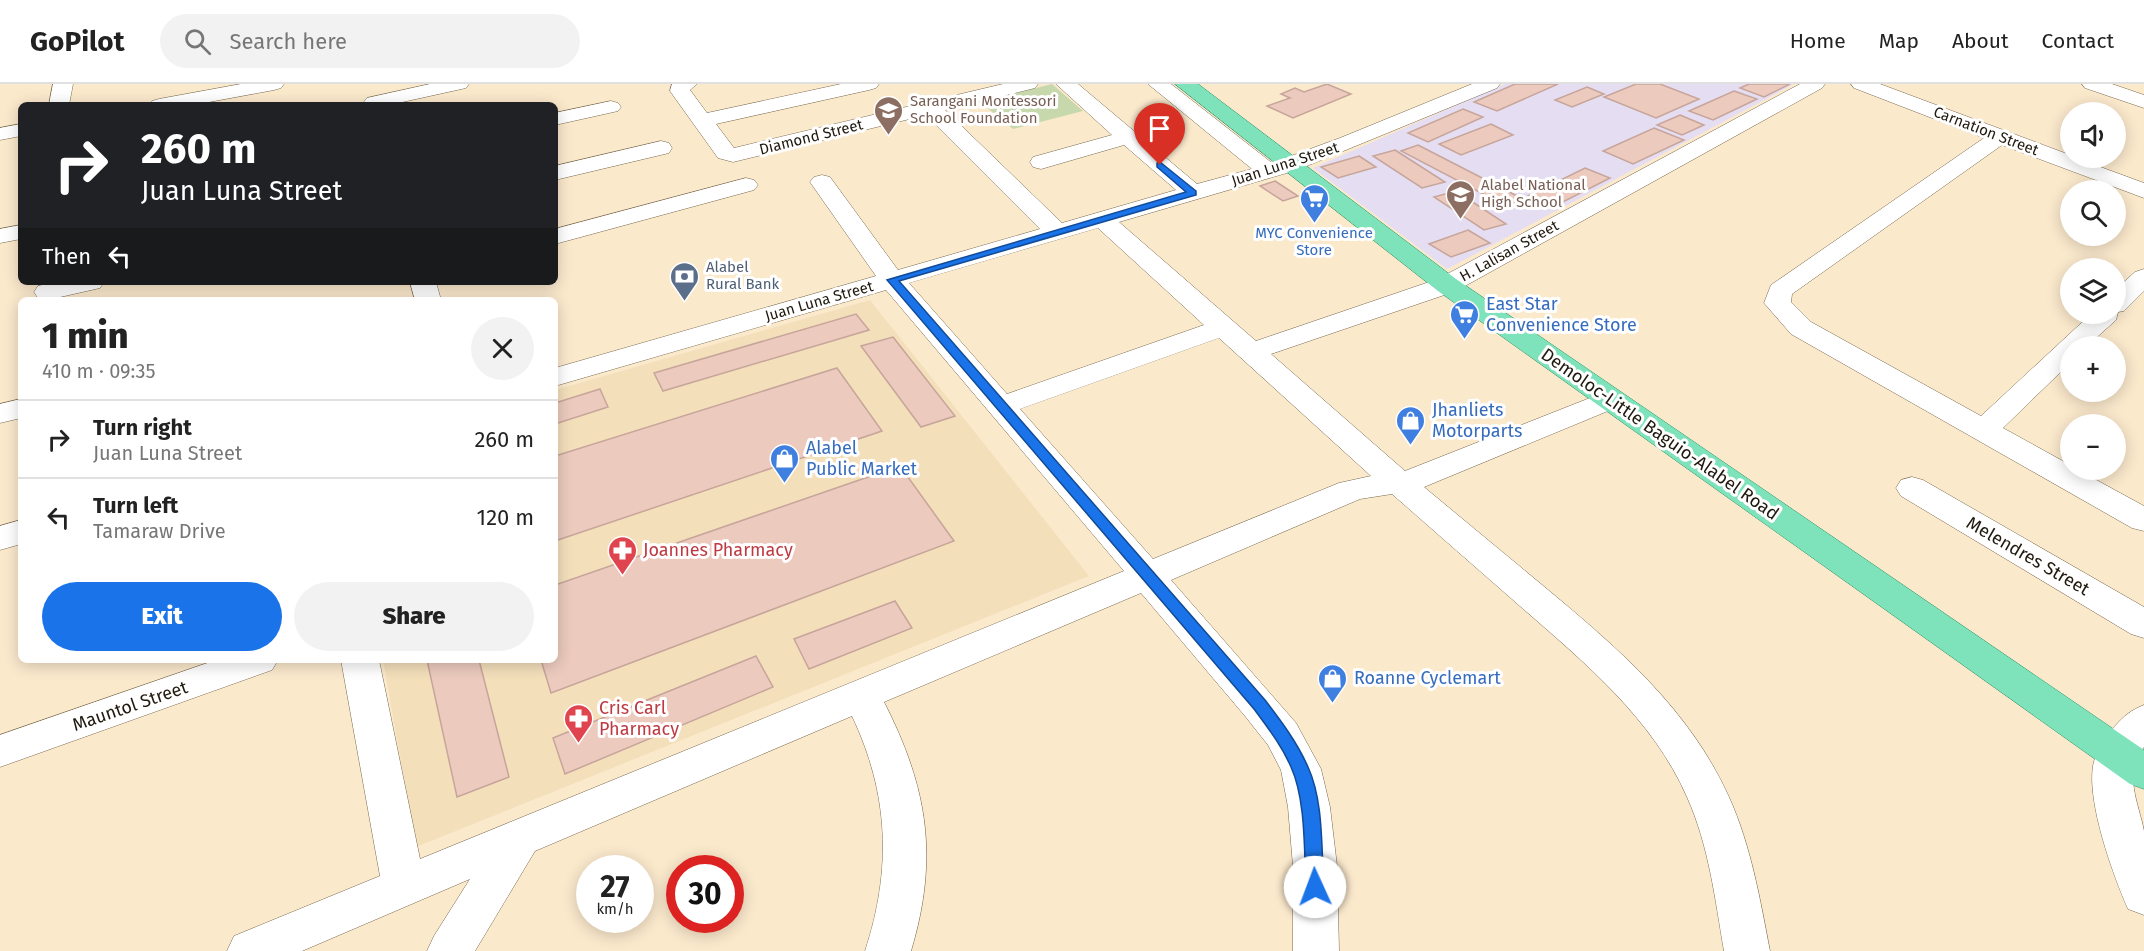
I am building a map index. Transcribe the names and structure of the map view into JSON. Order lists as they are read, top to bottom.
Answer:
{
  "streets": {
    "main road": ["Demoloc-Little Baguio-Alabel Road"],
    "street": [
      "Carnation Street",
      "Diamond Street",
      "Juan Luna Street",
      "H. Lalisan Street",
      "Melendres Street",
      "Mauntol Street"
    ]
  },
  "crossings": [
    ["Juan Luna Street", "Demoloc-Little Baguio-Alabel Road"],
    ["H. Lalisan Street", "Demoloc-Little Baguio-Alabel Road"]
  ],
  "places": {
    "school or university": ["Sarangani Montessori School Foundation", "Alabel National High School"],
    "supermarket": ["MYC Convenience Store", "East Star Convenience Store"],
    "bank": ["Alabel Rural Bank"],
    "shop": ["Jhanliets Motorparts", "Alabel Public Market", "Roanne Cyclemart"],
    "pharmacy": ["Joannes Pharmacy", "Cris Carl Pharmacy"]
  },
  "page": {
    "header": "GoPilot",
    "search": "Search here",
    "nav": [
      "Home",
      "Map",
      "About",
      "Contact"
    ],
    "map_buttons": ["+", "−"],
    "turn": ["260 m", "Juan Luna Street"],
    "then": "Then",
    "heading": ["1 min", "410 m · 09:35"],
    "list": [
      {
        "name": "Turn right",
        "note": "Juan Luna Street",
        "value": "260 m"
      },
      {
        "name": "Turn left",
        "note": "Tamaraw Drive",
        "value": "120 m"
      }
    ],
    "buttons": ["Exit", "Share"],
    "speed": "27 km/h",
    "limit": "30"
  }
}
